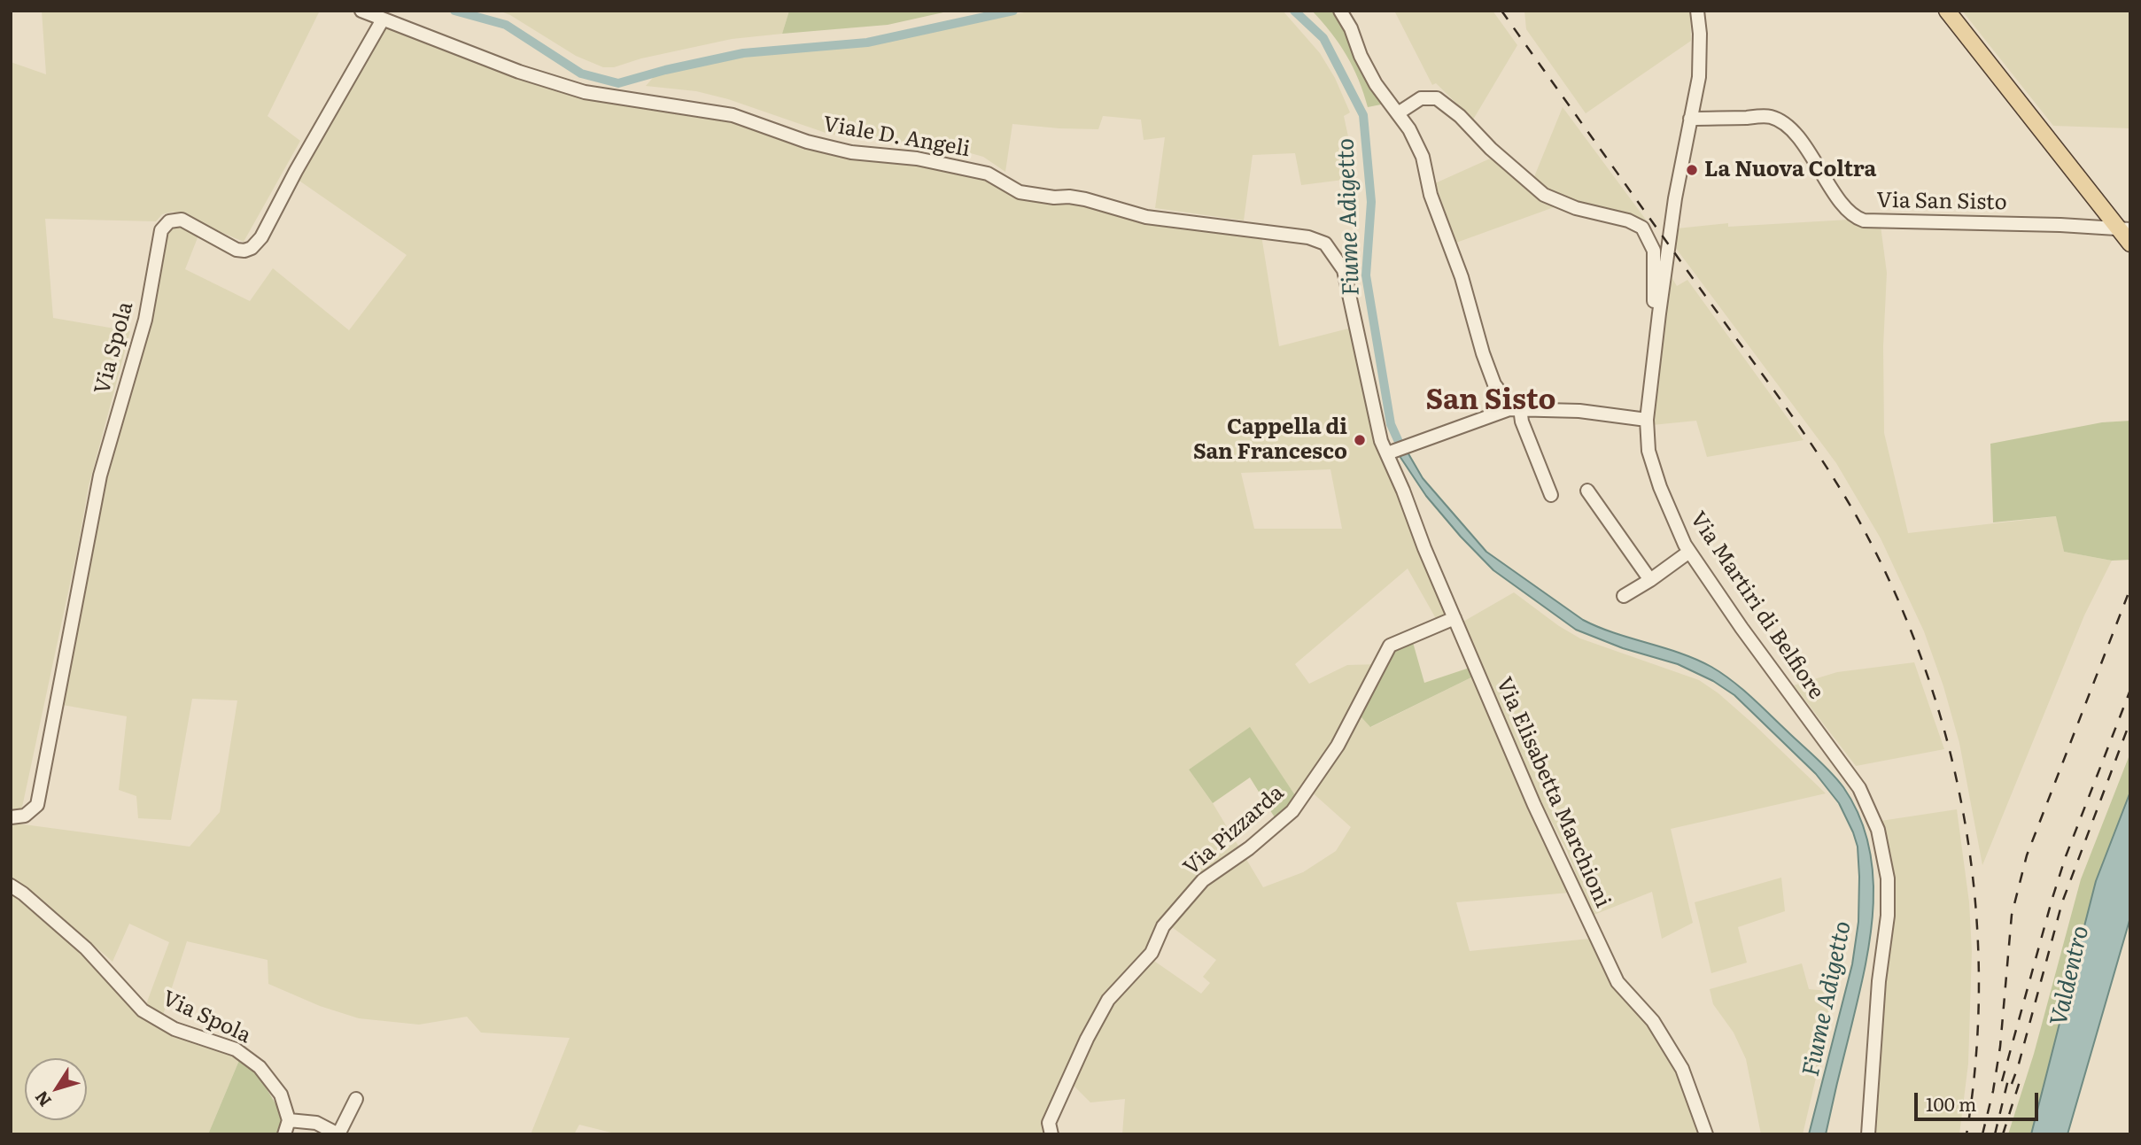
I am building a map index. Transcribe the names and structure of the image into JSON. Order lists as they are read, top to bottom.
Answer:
{
  "streets": {
    "street": [
      "Viale D. Angeli",
      "Via San Sisto",
      "Via Spola",
      "Via Martiri di Belfiore",
      "Via Elisabetta Marchioni",
      "Via Pizzarda"
    ]
  },
  "crossings": [
    ["Viale D. Angeli", "Via Spola"],
    ["Viale D. Angeli", "Via Elisabetta Marchioni"],
    ["Via San Sisto", "Via Martiri di Belfiore"],
    ["Via Elisabetta Marchioni", "Via Pizzarda"]
  ],
  "districts": ["San Sisto"],
  "water": ["Fiume Adigetto", "Valdentro"],
  "places": ["La Nuova Coltra", "Cappella di San Francesco"],
  "scale_bar": "100 m",
  "north": "bottom left"
}
